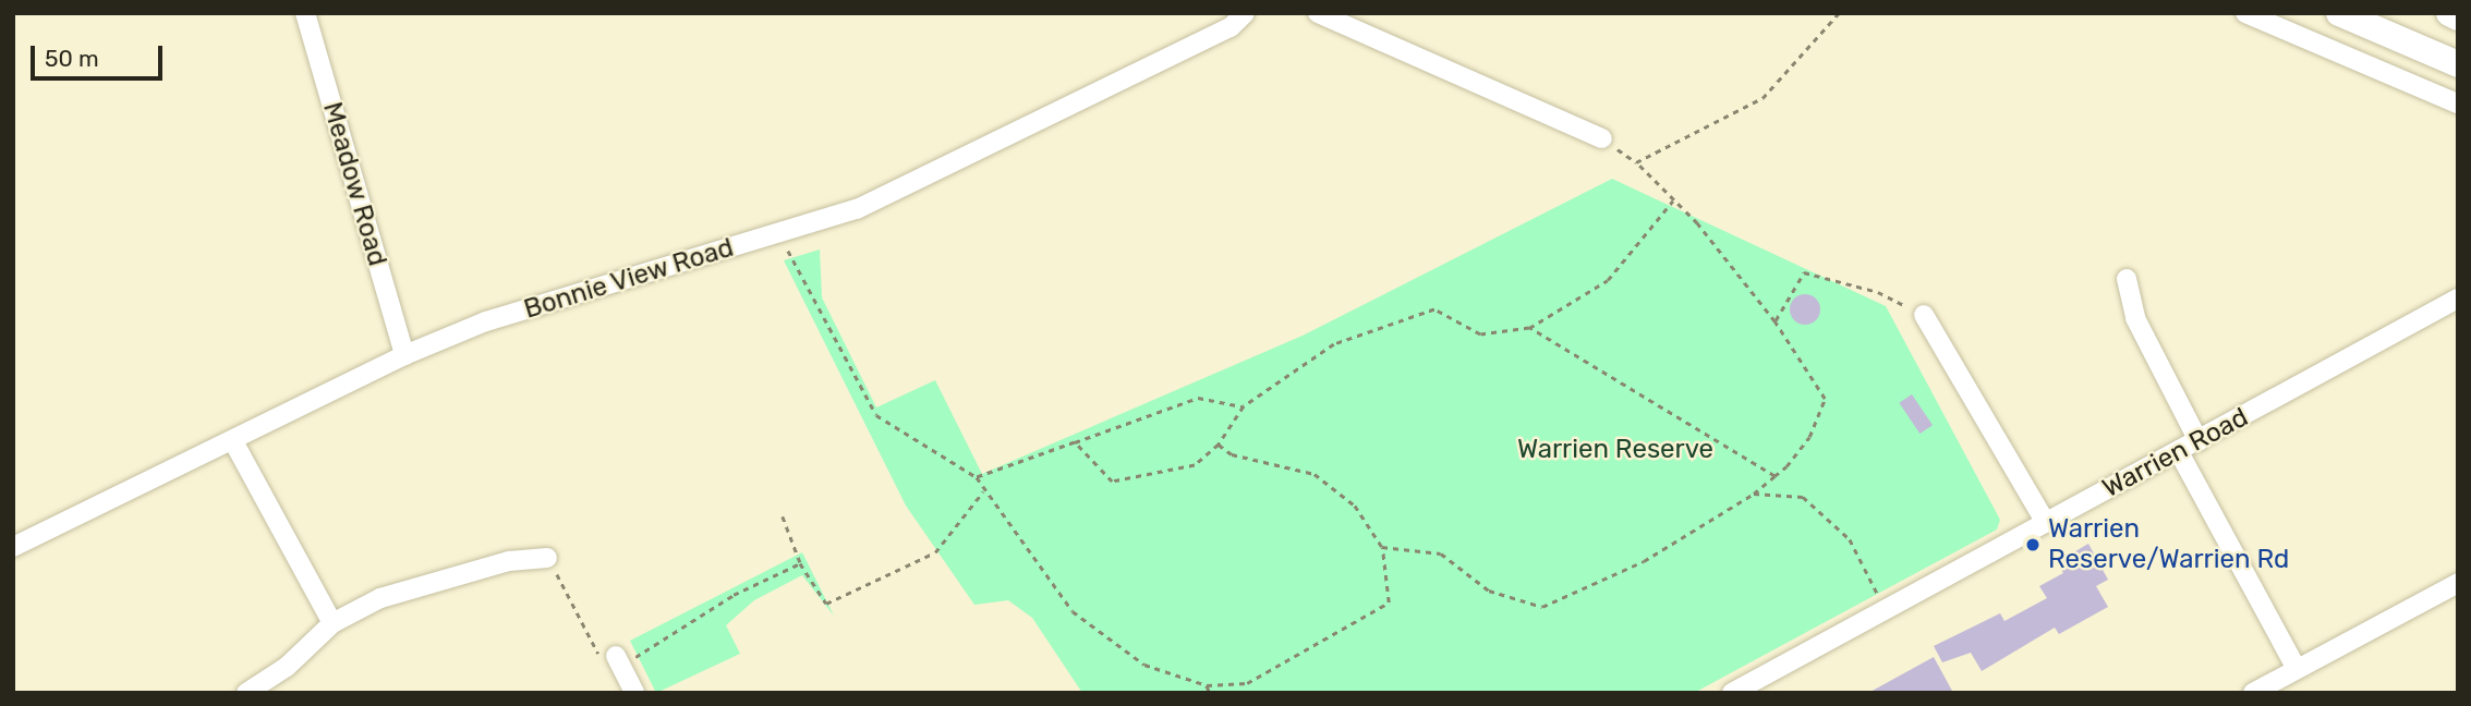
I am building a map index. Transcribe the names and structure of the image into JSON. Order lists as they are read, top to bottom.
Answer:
{
  "streets": {
    "street": ["Meadow Road", "Bonnie View Road", "Warrien Road"]
  },
  "crossings": [
    ["Meadow Road", "Bonnie View Road"]
  ],
  "parks": ["Warrien Reserve"],
  "places": ["Warrien Reserve/Warrien Rd"],
  "scale_bar": "50 m"
}
